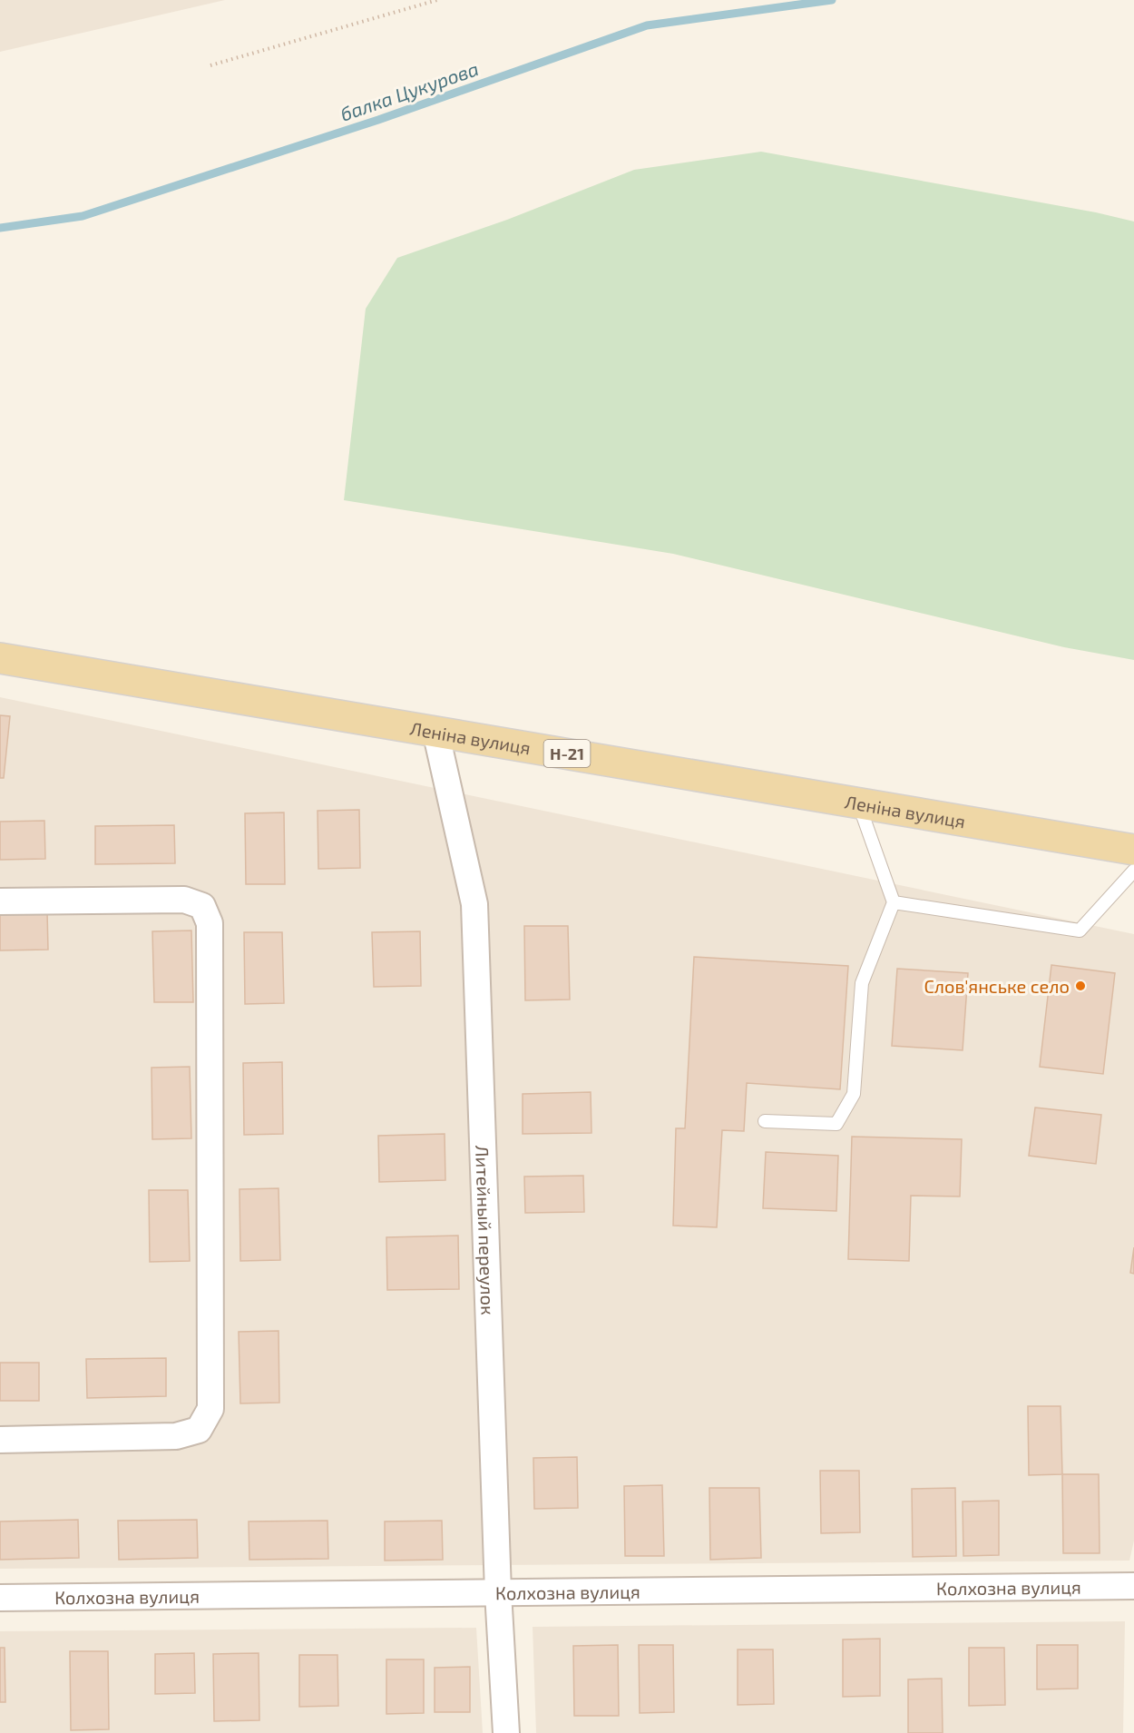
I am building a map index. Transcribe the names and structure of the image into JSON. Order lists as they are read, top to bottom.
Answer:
{
  "streets": {
    "main road": ["Леніна вулиця", "Н-21"],
    "street": ["Литейный переулок", "Колхозна вулиця"]
  },
  "crossings": [
    ["Леніна вулиця", "Литейный переулок"],
    ["Литейный переулок", "Колхозна вулиця"]
  ],
  "water": ["балка Цукурова"],
  "places": ["Слов'янське село"]
}
